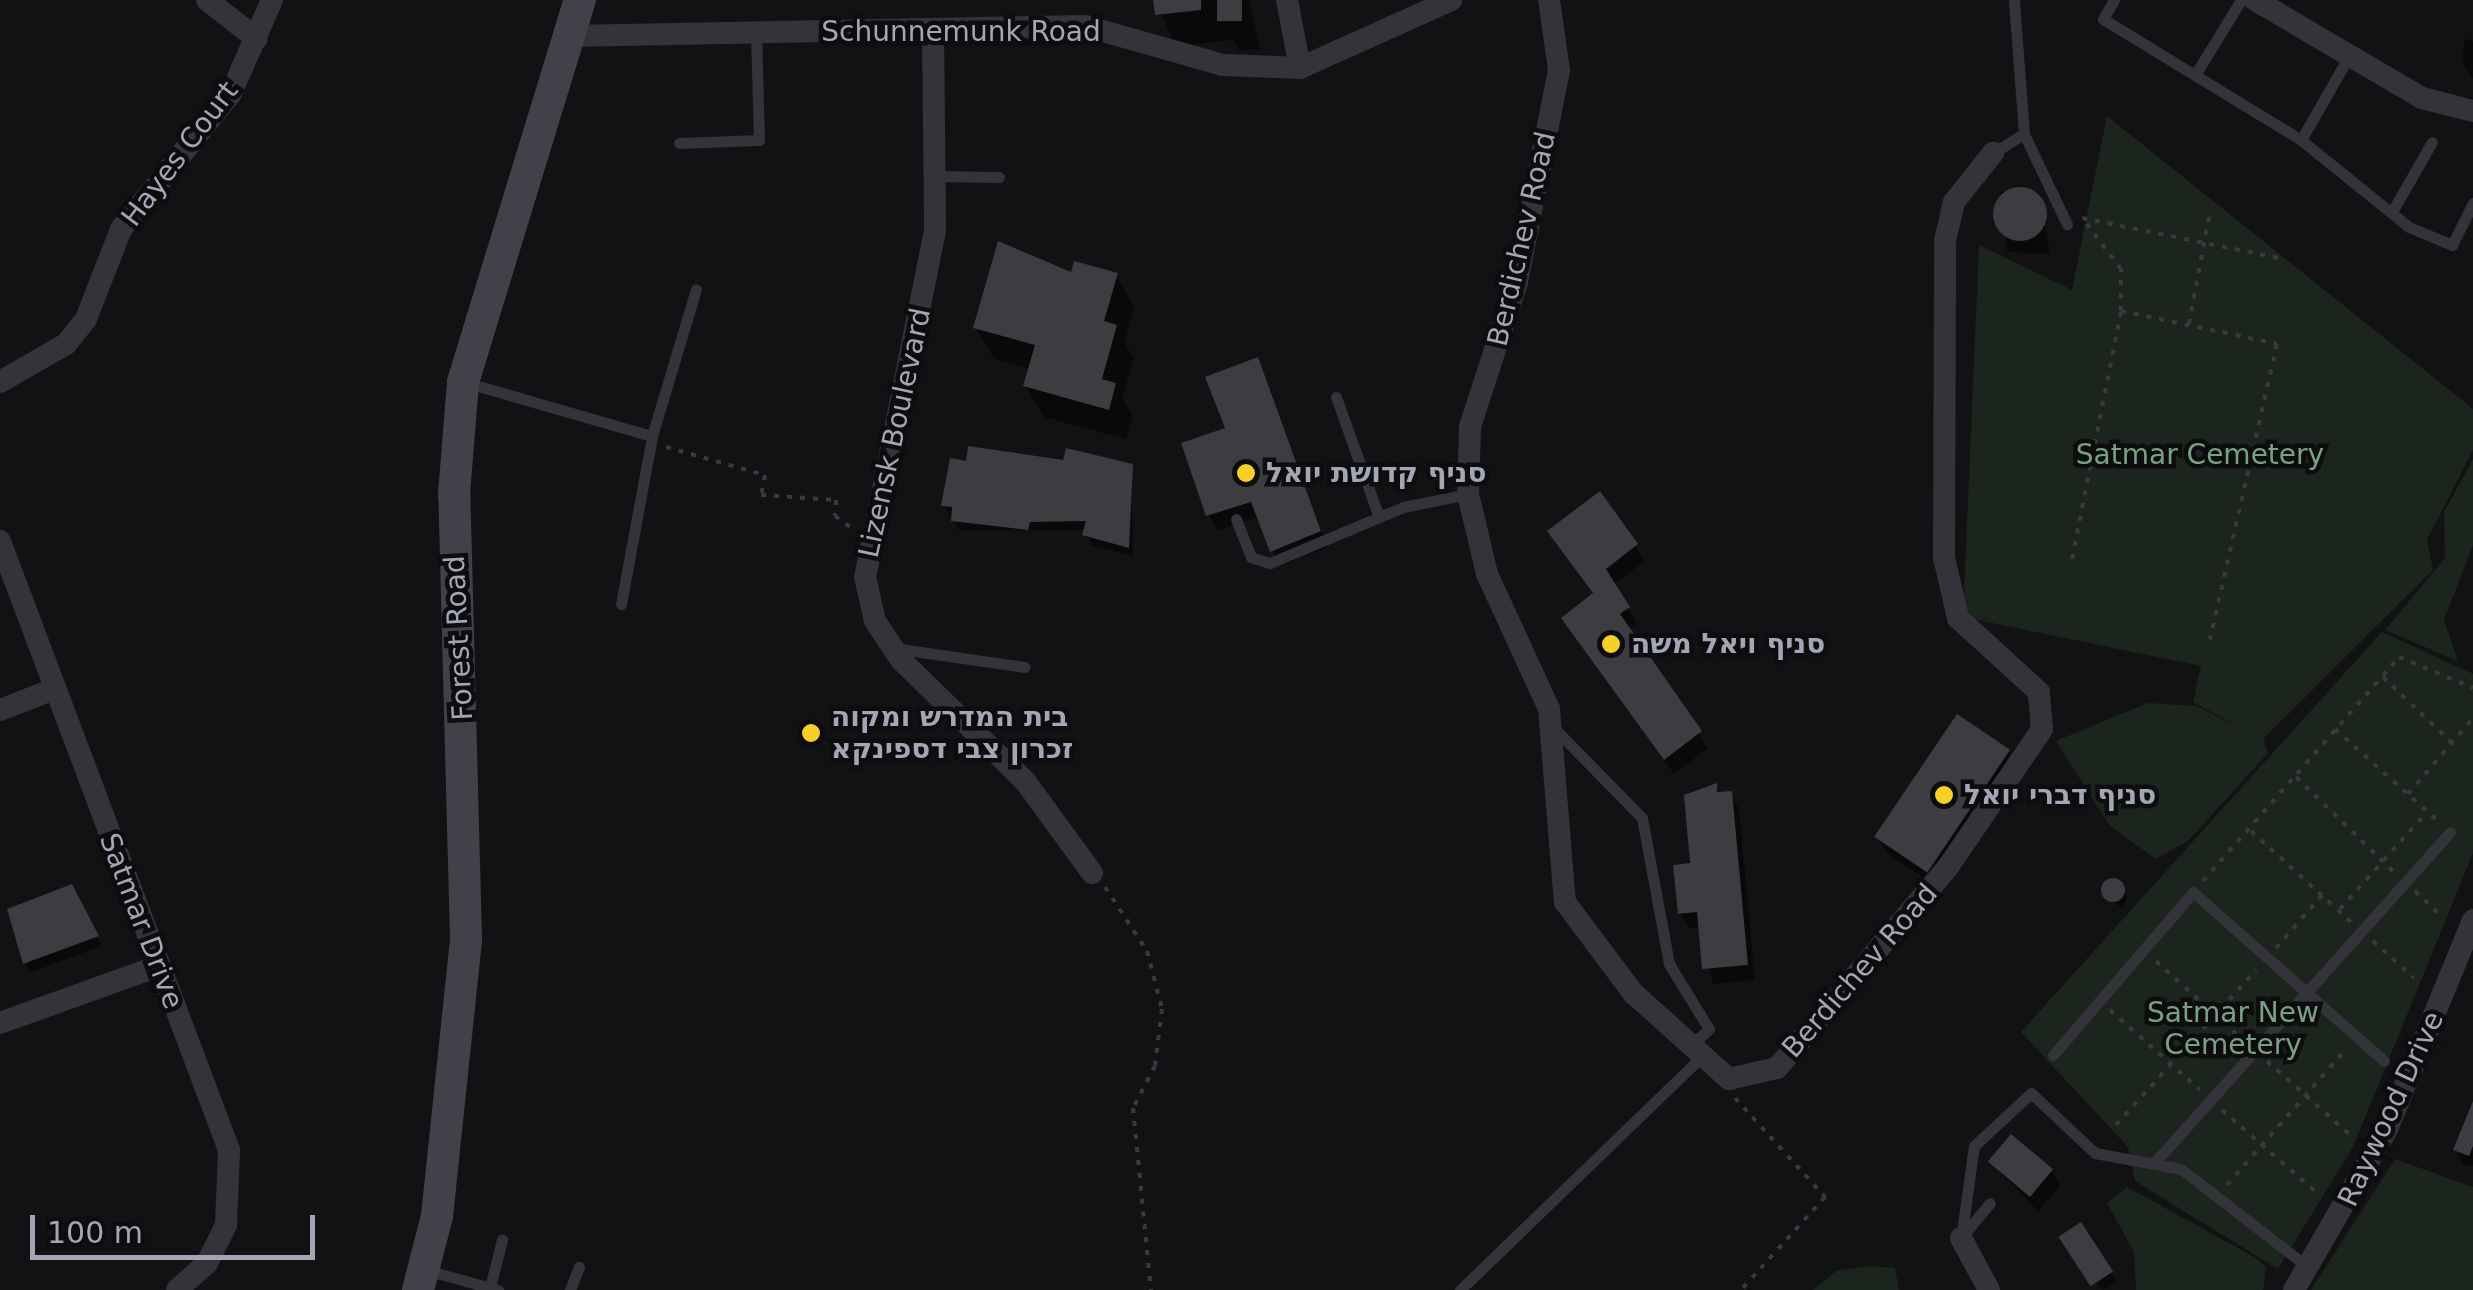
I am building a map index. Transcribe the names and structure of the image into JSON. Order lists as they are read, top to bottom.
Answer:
{
  "streets": {
    "street": [
      "Schunnemunk Road",
      "Hayes Court",
      "Berdichev Road",
      "Lizensk Boulevard",
      "Forest Road",
      "Satmar Drive",
      "Raywood Drive"
    ]
  },
  "crossings": [
    ["Schunnemunk Road", "Lizensk Boulevard"],
    ["Schunnemunk Road", "Forest Road"]
  ],
  "parks": ["Satmar Cemetery", "Satmar New Cemetery"],
  "places": [
    "סניף קדושת יואל",
    "סניף ויאל משה",
    "בית המדרש ומקוה זכרון צבי דספינקא",
    "סניף דברי יואל"
  ],
  "scale_bar": "100 m"
}
